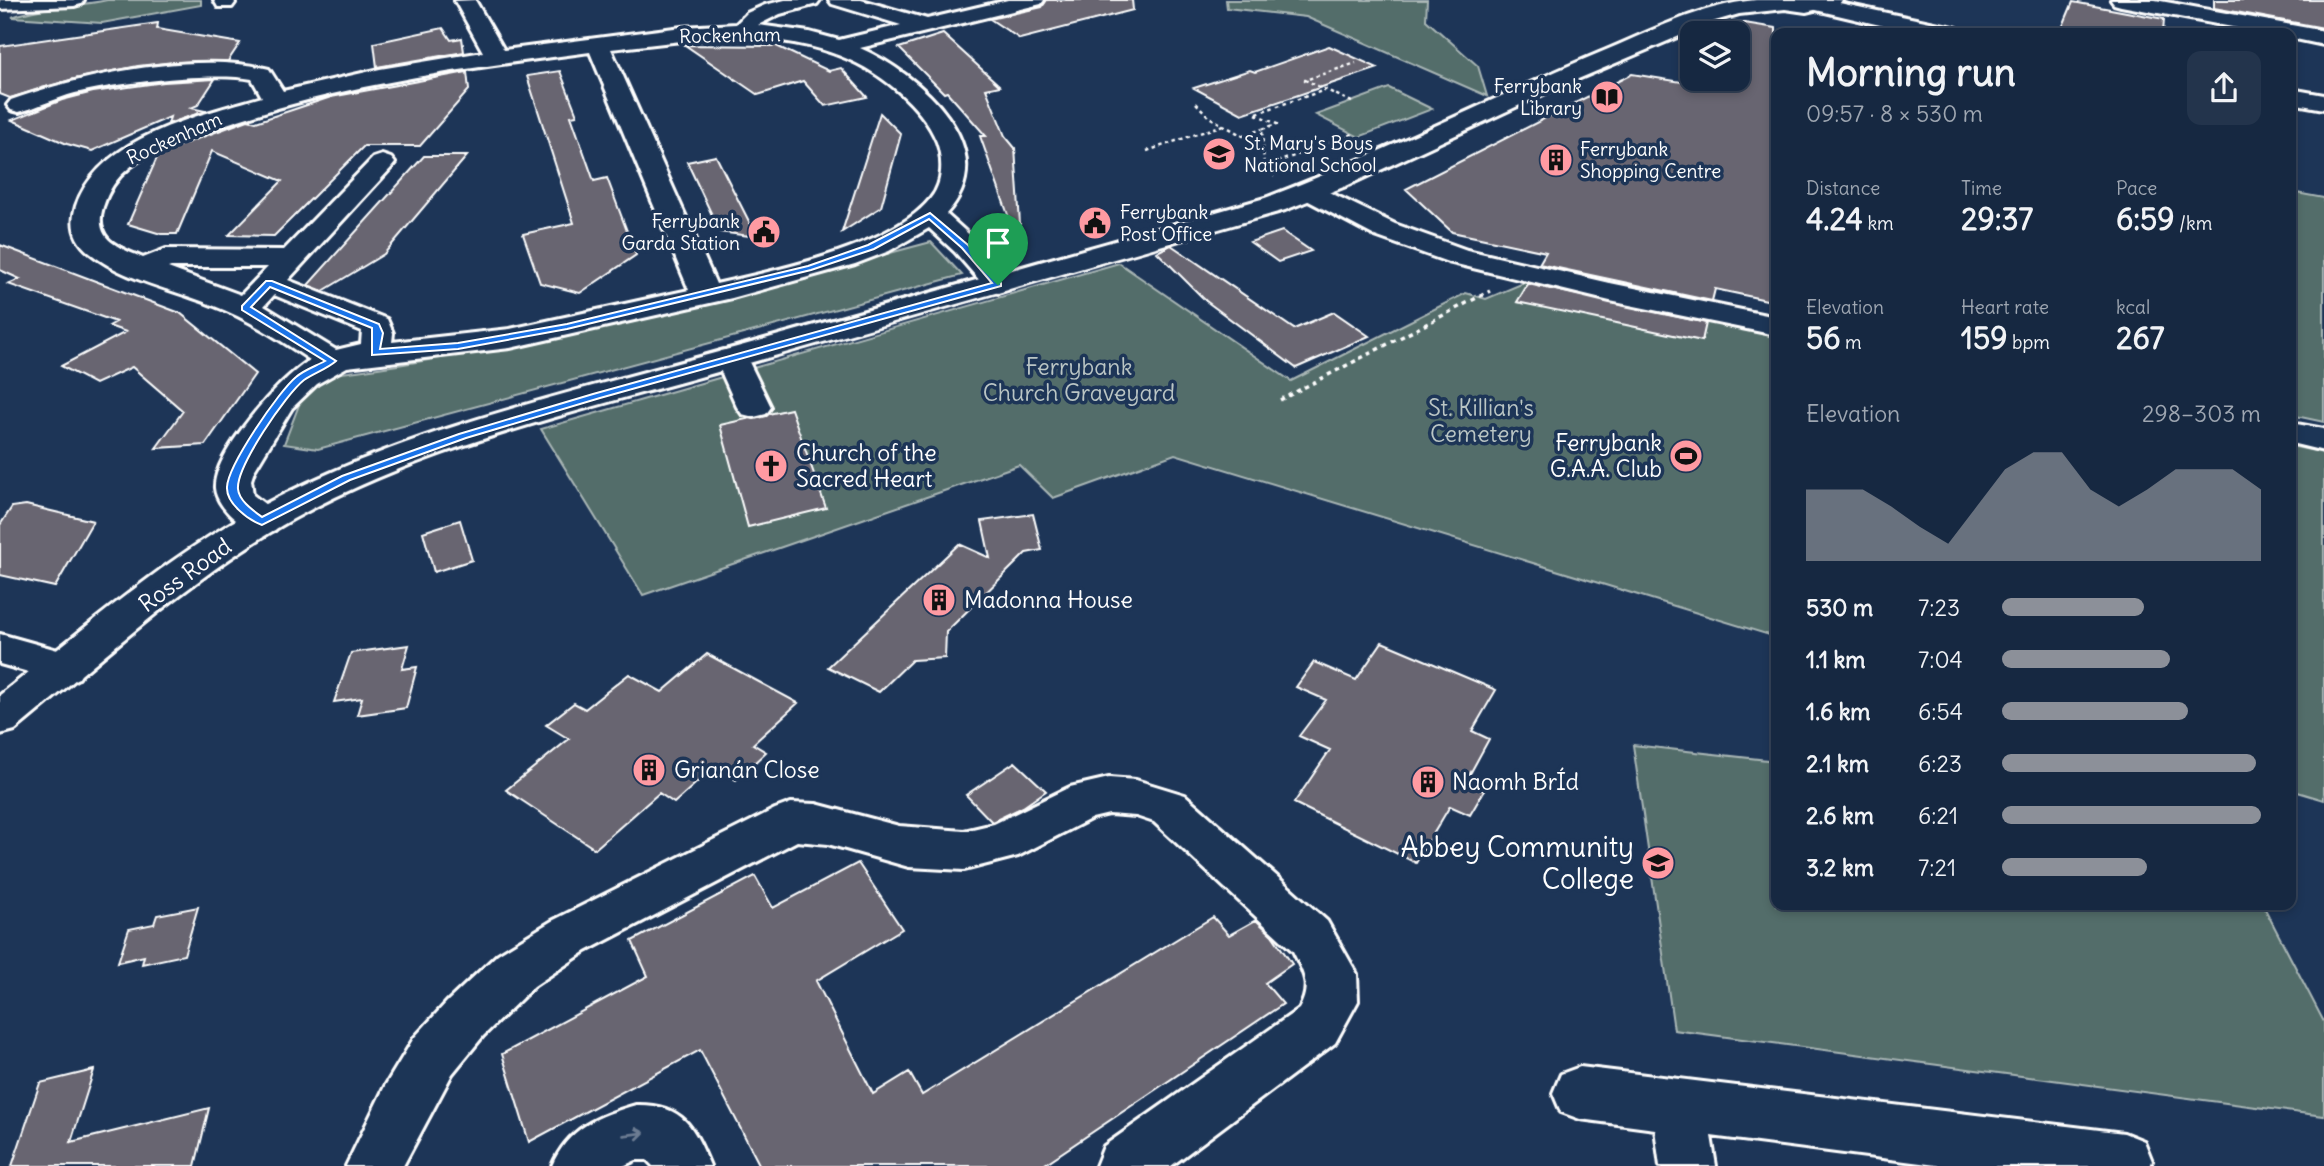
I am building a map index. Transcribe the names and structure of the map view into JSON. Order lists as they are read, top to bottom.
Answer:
{
  "streets": {
    "street": ["Rockenham", "Ross Road"]
  },
  "crossings": [
    ["Rockenham", "Ross Road"]
  ],
  "parks": ["Ferrybank Church Graveyard", "St. Killian's Cemetery"],
  "places": {
    "library": ["Ferrybank Library"],
    "school or university": ["St. Mary's Boys National School", "Abbey Community College"],
    "building": [
      "Ferrybank Shopping Centre",
      "Madonna House",
      "Grianán Close",
      "Naomh BrÍd"
    ],
    "public building": ["Ferrybank Post Office", "Ferrybank Garda Station"],
    "sports": ["Ferrybank G.A.A. Club"],
    "church": ["Church of the Sacred Heart"]
  },
  "page": {
    "heading": ["Morning run", "09:57 · 8 × 530 m"],
    "stats": [
      ["Distance", "4.24 km"],
      ["Time", "29:37"],
      ["Pace", "6:59 /km"],
      ["Elevation", "56 m"],
      ["Heart rate", "159 bpm"],
      ["kcal", "267"]
    ],
    "chart": ["Elevation", "298–303 m"],
    "list": [
      {
        "name": "530 m",
        "note": "7:23"
      },
      {
        "name": "1.1 km",
        "note": "7:04"
      },
      {
        "name": "1.6 km",
        "note": "6:54"
      },
      {
        "name": "2.1 km",
        "note": "6:23"
      },
      {
        "name": "2.6 km",
        "note": "6:21"
      },
      {
        "name": "3.2 km",
        "note": "7:21"
      }
    ]
  }
}
